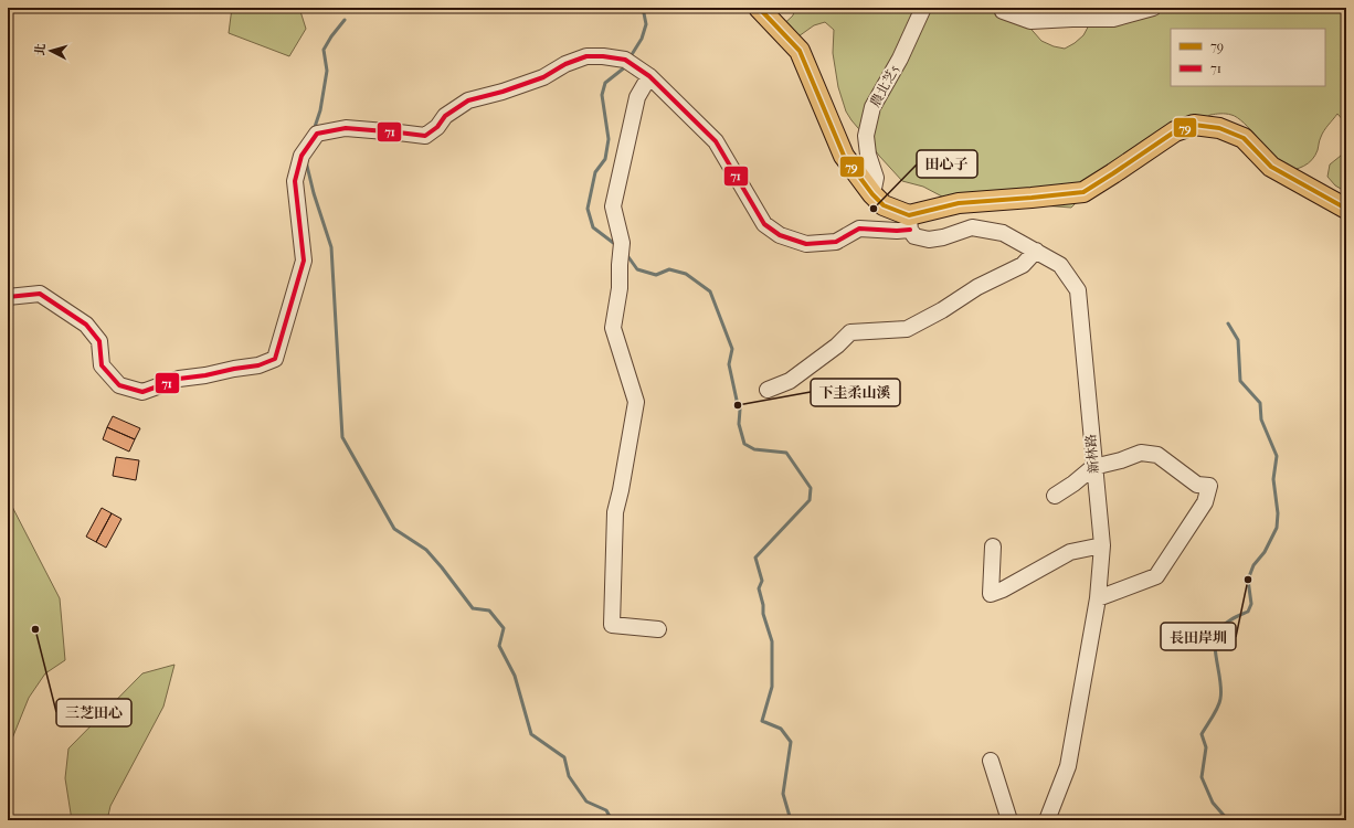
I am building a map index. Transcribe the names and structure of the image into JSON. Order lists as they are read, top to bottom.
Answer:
{
  "streets": {
    "street": ["農北芝5", "新林路"]
  },
  "places": [
    "田心子",
    "下圭柔山溪",
    "長田岸圳",
    "三芝田心"
  ],
  "lines": ["transit line 79", "transit line 71"],
  "legend": ["79", "71"],
  "north": "left"
}
